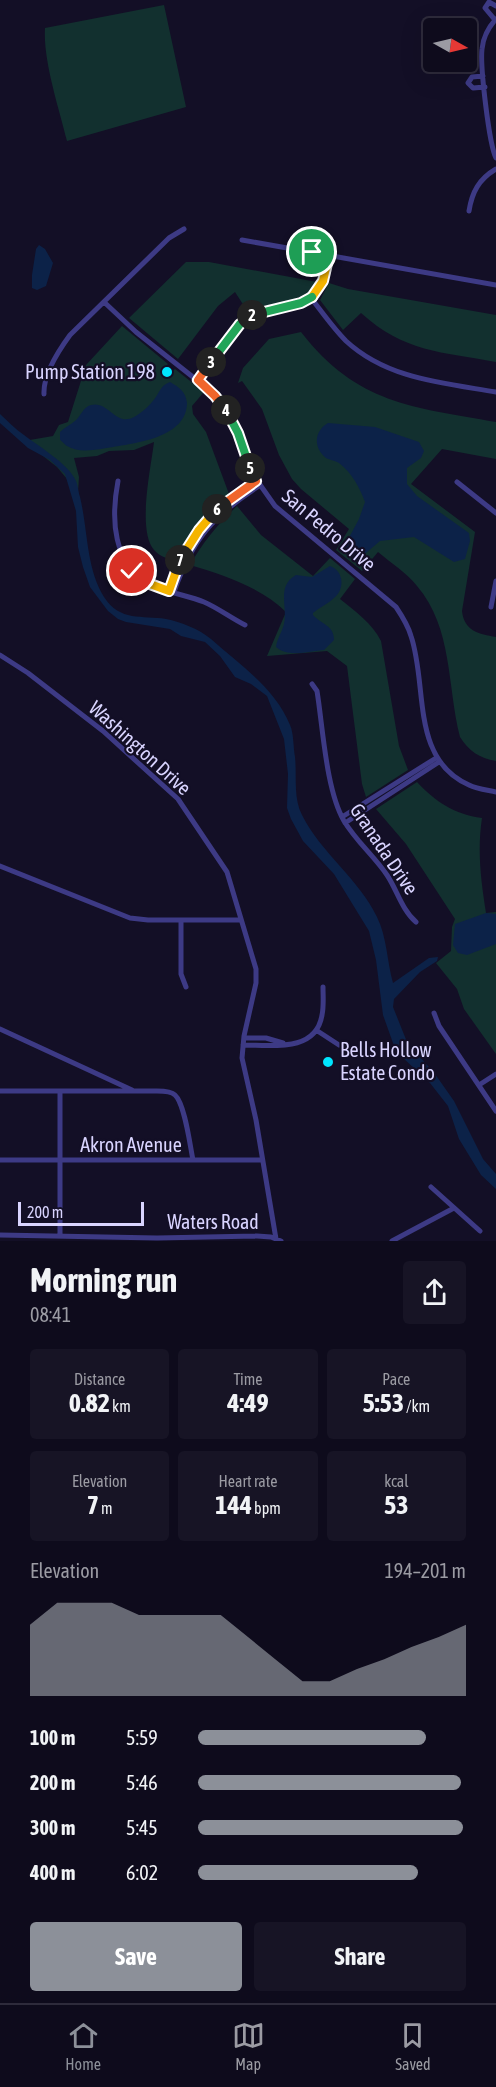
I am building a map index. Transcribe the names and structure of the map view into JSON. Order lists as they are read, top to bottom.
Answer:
{
  "streets": {
    "street": [
      "San Pedro Drive",
      "Washington Drive",
      "Granada Drive",
      "Akron Avenue",
      "Waters Road"
    ]
  },
  "crossings": [
    ["Washington Drive", "Akron Avenue"],
    ["Washington Drive", "Waters Road"]
  ],
  "places": ["Pump Station 198", "Bells Hollow Estate Condo"],
  "scale_bar": "200 m",
  "north": "right",
  "page": {
    "pins": [
      "2",
      "3",
      "4",
      "5",
      "6",
      "7"
    ],
    "scale": "200 m",
    "heading": ["Morning run", "08:41"],
    "stats": [
      ["Distance", "0.82 km"],
      ["Time", "4:49"],
      ["Pace", "5:53 /km"],
      ["Elevation", "7 m"],
      ["Heart rate", "144 bpm"],
      ["kcal", "53"]
    ],
    "chart": ["Elevation", "194–201 m"],
    "list": [
      {
        "name": "100 m",
        "note": "5:59"
      },
      {
        "name": "200 m",
        "note": "5:46"
      },
      {
        "name": "300 m",
        "note": "5:45"
      },
      {
        "name": "400 m",
        "note": "6:02"
      }
    ],
    "buttons": ["Save", "Share"],
    "tabs": ["Home", "Map", "Saved"]
  }
}
